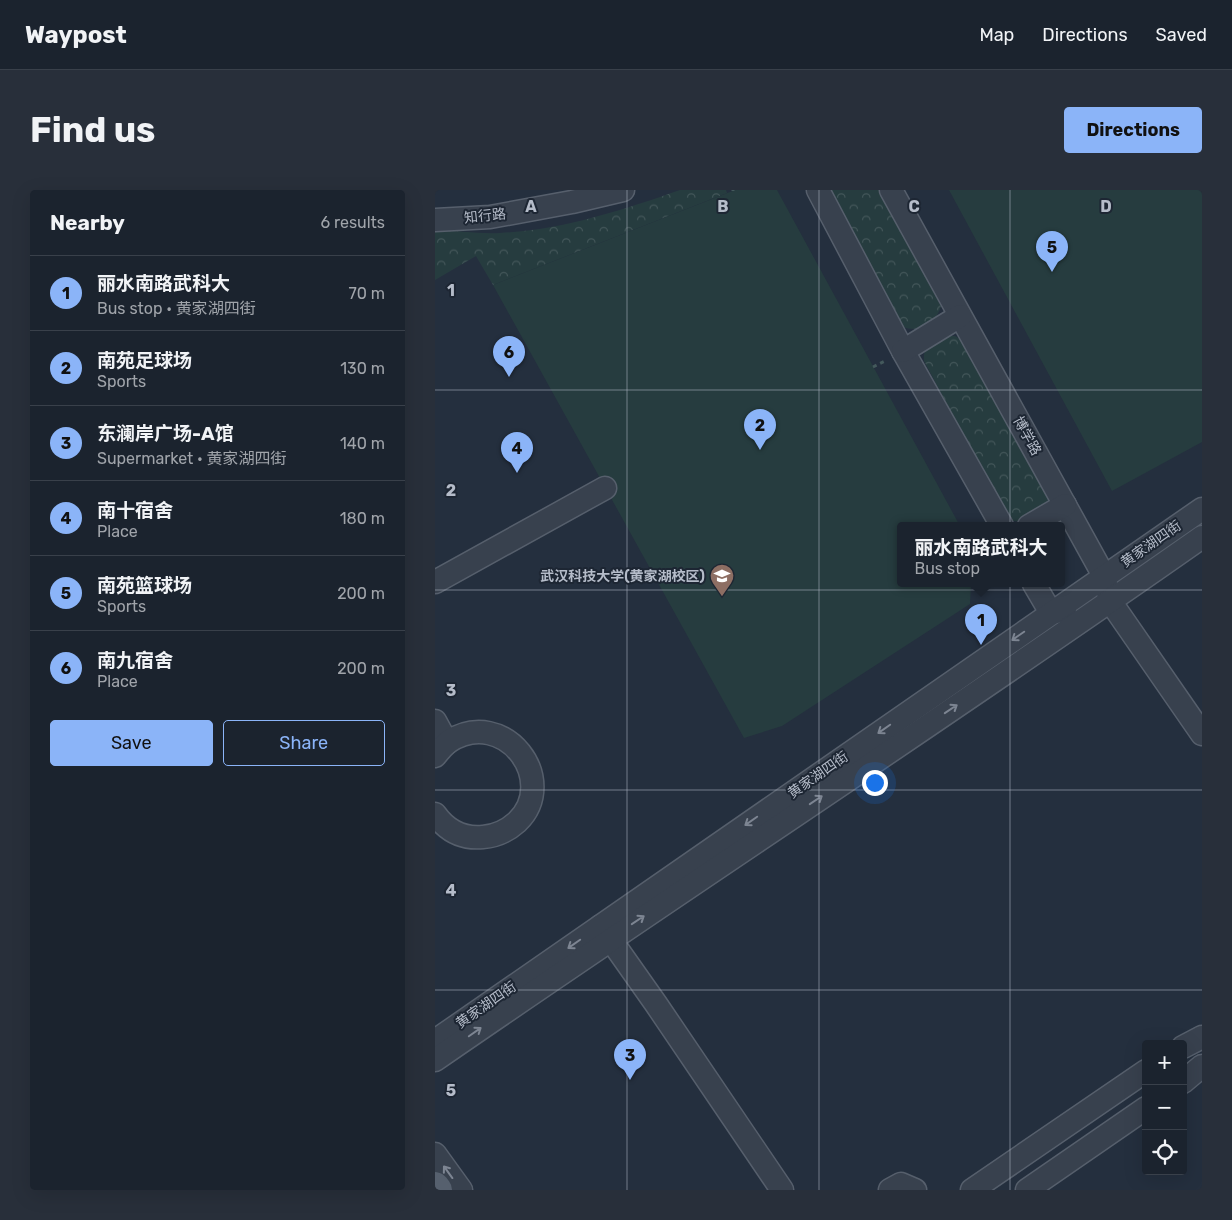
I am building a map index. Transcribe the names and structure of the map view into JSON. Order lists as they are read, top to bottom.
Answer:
{
  "streets": {
    "street": ["知行路", "博学路", "黄家湖四街"]
  },
  "crossings": [
    ["博学路", "黄家湖四街"]
  ],
  "places": {
    "school or university": ["武汉科技大学(黄家湖校区)"]
  },
  "page": {
    "header": "Waypost",
    "nav": ["Map", "Directions", "Saved"],
    "buttons": [
      "Directions",
      ["Save", "Share"]
    ],
    "title": "Find us",
    "heading": ["Nearby", "6 results"],
    "pins": [
      "5",
      "6",
      "2",
      "4",
      "1",
      "3"
    ],
    "list": [
      {
        "mark": "1",
        "name": "丽水南路武科大",
        "note": "Bus stop · 黄家湖四街",
        "value": "70 m"
      },
      {
        "mark": "2",
        "name": "南苑足球场",
        "note": "Sports",
        "value": "130 m"
      },
      {
        "mark": "3",
        "name": "东澜岸广场-A馆",
        "note": "Supermarket · 黄家湖四街",
        "value": "140 m"
      },
      {
        "mark": "4",
        "name": "南十宿舍",
        "note": "Place",
        "value": "180 m"
      },
      {
        "mark": "5",
        "name": "南苑篮球场",
        "note": "Sports",
        "value": "200 m"
      },
      {
        "mark": "6",
        "name": "南九宿舍",
        "note": "Place",
        "value": "200 m"
      }
    ],
    "popup": ["丽水南路武科大", "Bus stop"],
    "map_buttons": ["+", "−"]
  },
  "grid": {
    "columns": [
      "A",
      "B",
      "C",
      "D"
    ],
    "rows": [
      "1",
      "2",
      "3",
      "4",
      "5"
    ]
  }
}
